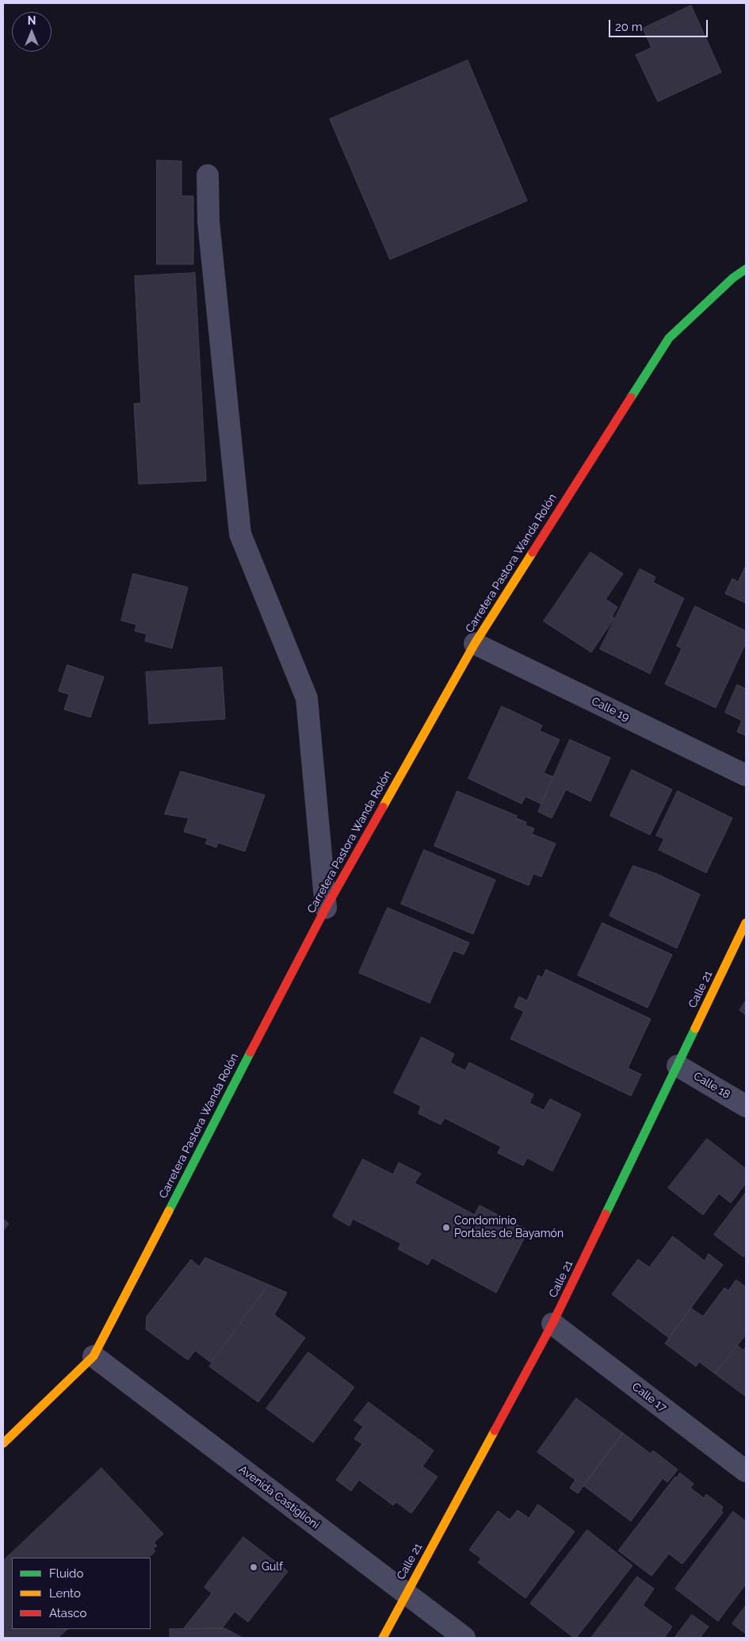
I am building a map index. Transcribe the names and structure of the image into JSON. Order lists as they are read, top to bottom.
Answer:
{
  "streets": {
    "street": [
      "Carretera Pastora Wanda Rolón",
      "Calle 19",
      "Calle 21",
      "Calle 18",
      "Calle 17",
      "Avenida Castiglioni"
    ]
  },
  "crossings": [
    ["Carretera Pastora Wanda Rolón", "Calle 19"],
    ["Carretera Pastora Wanda Rolón", "Avenida Castiglioni"],
    ["Calle 21", "Calle 18"],
    ["Calle 21", "Calle 17"],
    ["Calle 21", "Avenida Castiglioni"]
  ],
  "places": ["Condominio Portales de Bayamón", "Gulf"],
  "legend": ["Fluido", "Lento", "Atasco"],
  "scale_bar": "20 m",
  "north": "top"
}
